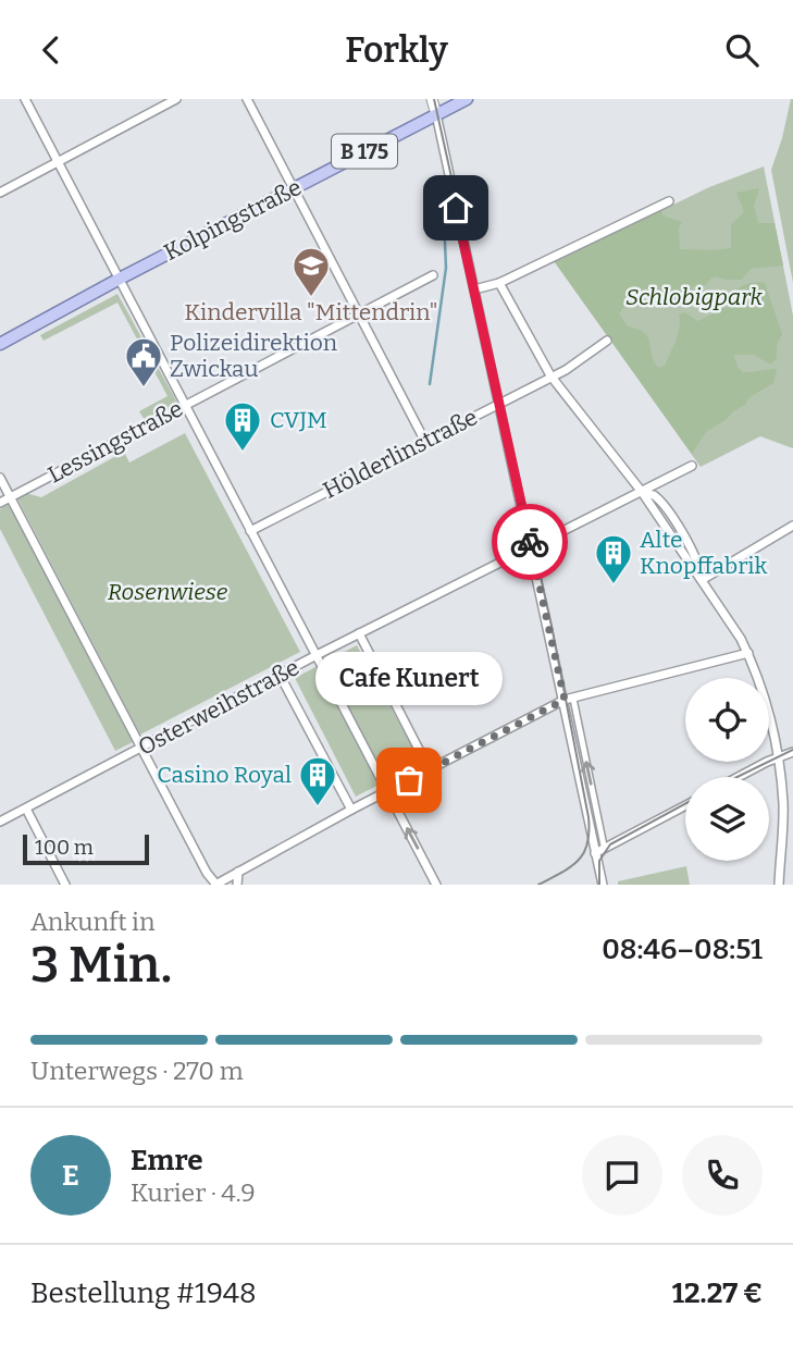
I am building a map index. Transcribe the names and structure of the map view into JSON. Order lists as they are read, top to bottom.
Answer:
{
  "streets": {
    "main road": ["B 175", "Kolpingstraße"],
    "street": ["Lessingstraße", "Hölderlinstraße", "Osterweihstraße"]
  },
  "parks": ["Schlobigpark", "Rosenwiese"],
  "places": {
    "school or university": ["Kindervilla \"Mittendrin\""],
    "public building": ["Polizeidirektion Zwickau"],
    "building": ["CVJM", "Alte Knopffabrik", "Casino Royal"],
    "other": ["Cafe Kunert"]
  },
  "scale_bar": "100 m",
  "page": {
    "header": "Forkly",
    "bubble": "Cafe Kunert",
    "scale": "100 m",
    "heading": ["3 Min.", "Ankunft in", "08:46–08:51"],
    "panel": [
      "Emre",
      "Kurier · 4.9",
      "Bestellung #1948",
      "12.27 €"
    ],
    "bar": "Unterwegs · 270 m",
    "round": "E"
  }
}
